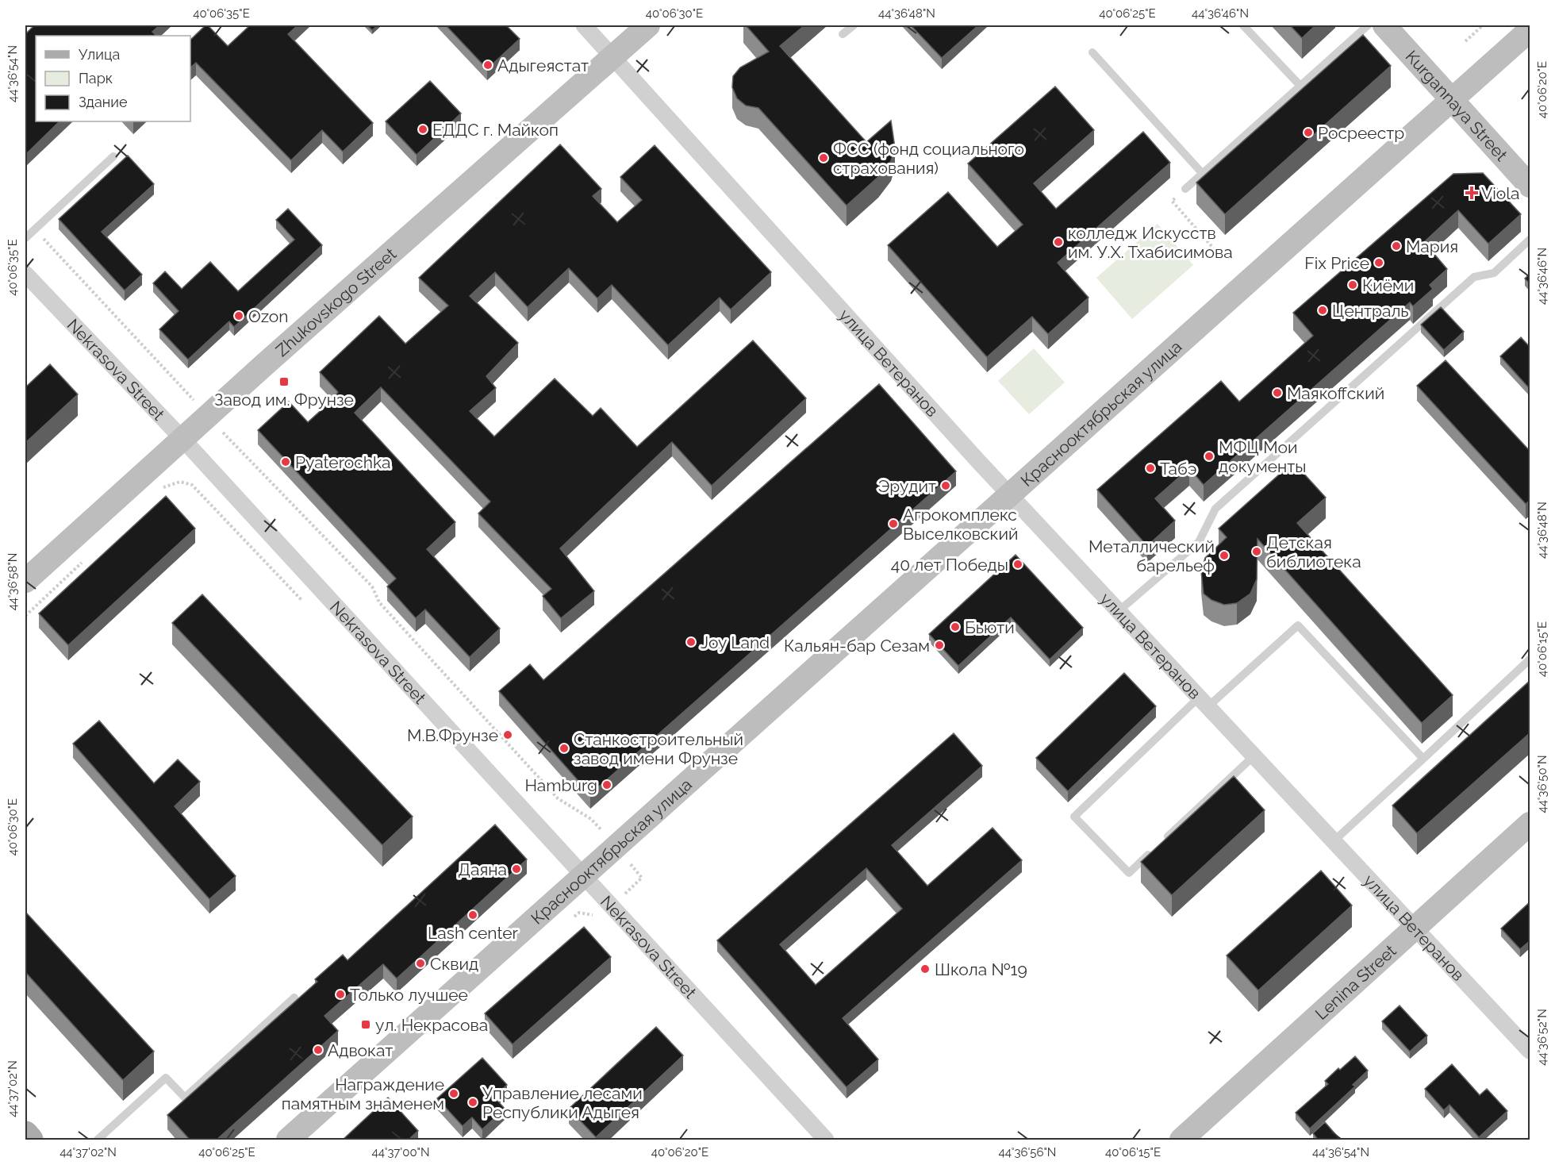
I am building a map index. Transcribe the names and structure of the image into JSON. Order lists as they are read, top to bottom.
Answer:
{
  "streets": {
    "street": [
      "Kurgannaya Street",
      "Zhukovskogo Street",
      "улица Ветеранов",
      "Nekrasova Street",
      "Краснооктябрьская улица",
      "Lenina Street"
    ]
  },
  "crossings": [
    ["Kurgannaya Street", "Краснооктябрьская улица"],
    ["Zhukovskogo Street", "улица Ветеранов"],
    ["Zhukovskogo Street", "Nekrasova Street"],
    ["улица Ветеранов", "Краснооктябрьская улица"],
    ["улица Ветеранов", "Lenina Street"],
    ["Nekrasova Street", "Краснооктябрьская улица"]
  ],
  "places": {
    "other": [
      "Адыгеястат",
      "ЕДДС г. Майкоп",
      "Росреестр",
      "ФСС (фонд социального страхования)",
      "колледж Искусств им. У.Х. Тхабисимова",
      "Мария",
      "Fix Price",
      "Киёми",
      "Централь",
      "Ozon",
      "Маякоffский",
      "МФЦ Мои документы",
      "Pyaterochka",
      "Табэ",
      "Эрудит",
      "Агрокомплекс Выселковский",
      "Детская библиотека",
      "Металлический барельеф",
      "40 лет Победы",
      "Бьюти",
      "Joy Land",
      "Кальян-бар Сезам",
      "М.В.Фрунзе",
      "Станкостроительный завод имени Фрунзе",
      "Hamburg",
      "Даяна",
      "Lash center",
      "Сквид",
      "Школа №19",
      "Только лучшее",
      "Адвокат",
      "Награждение памятным знаменем",
      "Управление лесами Республики Адыгея"
    ],
    "health": ["Viola"],
    "transit": ["Завод им. Фрунзе", "ул. Некрасова"]
  },
  "legend": ["Улица", "Парк", "Здание"],
  "coordinates": [
    "40°06'35\"E",
    "40°06'30\"E",
    "44°36'48\"N",
    "40°06'25\"E",
    "44°36'46\"N",
    "44°36'54\"N",
    "40°06'20\"E",
    "44°36'58\"N",
    "40°06'15\"E",
    "44°36'50\"N",
    "44°36'52\"N",
    "44°37'02\"N",
    "44°37'00\"N",
    "44°36'56\"N"
  ]
}
